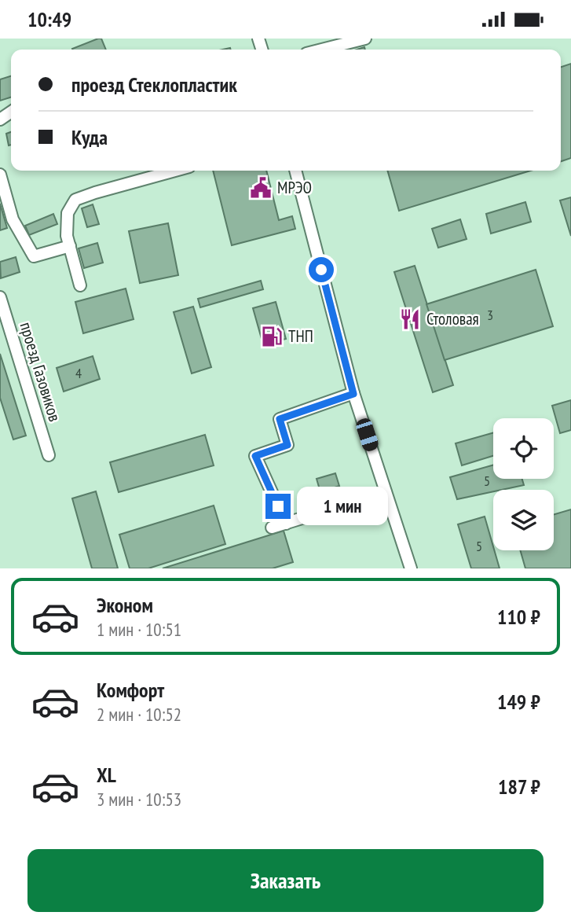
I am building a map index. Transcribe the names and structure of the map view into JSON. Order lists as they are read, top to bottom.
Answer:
{
  "streets": {
    "street": ["проезд Газовиков"]
  },
  "places": {
    "public building": ["МРЭО"],
    "restaurant": ["Столовая"],
    "fuel station": ["ТНП"]
  },
  "house_numbers": [
    "3",
    "4",
    "5",
    "5"
  ],
  "page": {
    "status": "10:49",
    "banner": ["проезд Стеклопластик", "Куда"],
    "bubble": "1 мин",
    "list": [
      {
        "name": "Эконом",
        "note": "1 мин · 10:51",
        "value": "110 ₽"
      },
      {
        "name": "Комфорт",
        "note": "2 мин · 10:52",
        "value": "149 ₽"
      },
      {
        "name": "XL",
        "note": "3 мин · 10:53",
        "value": "187 ₽"
      }
    ],
    "buttons": "Заказать"
  }
}
